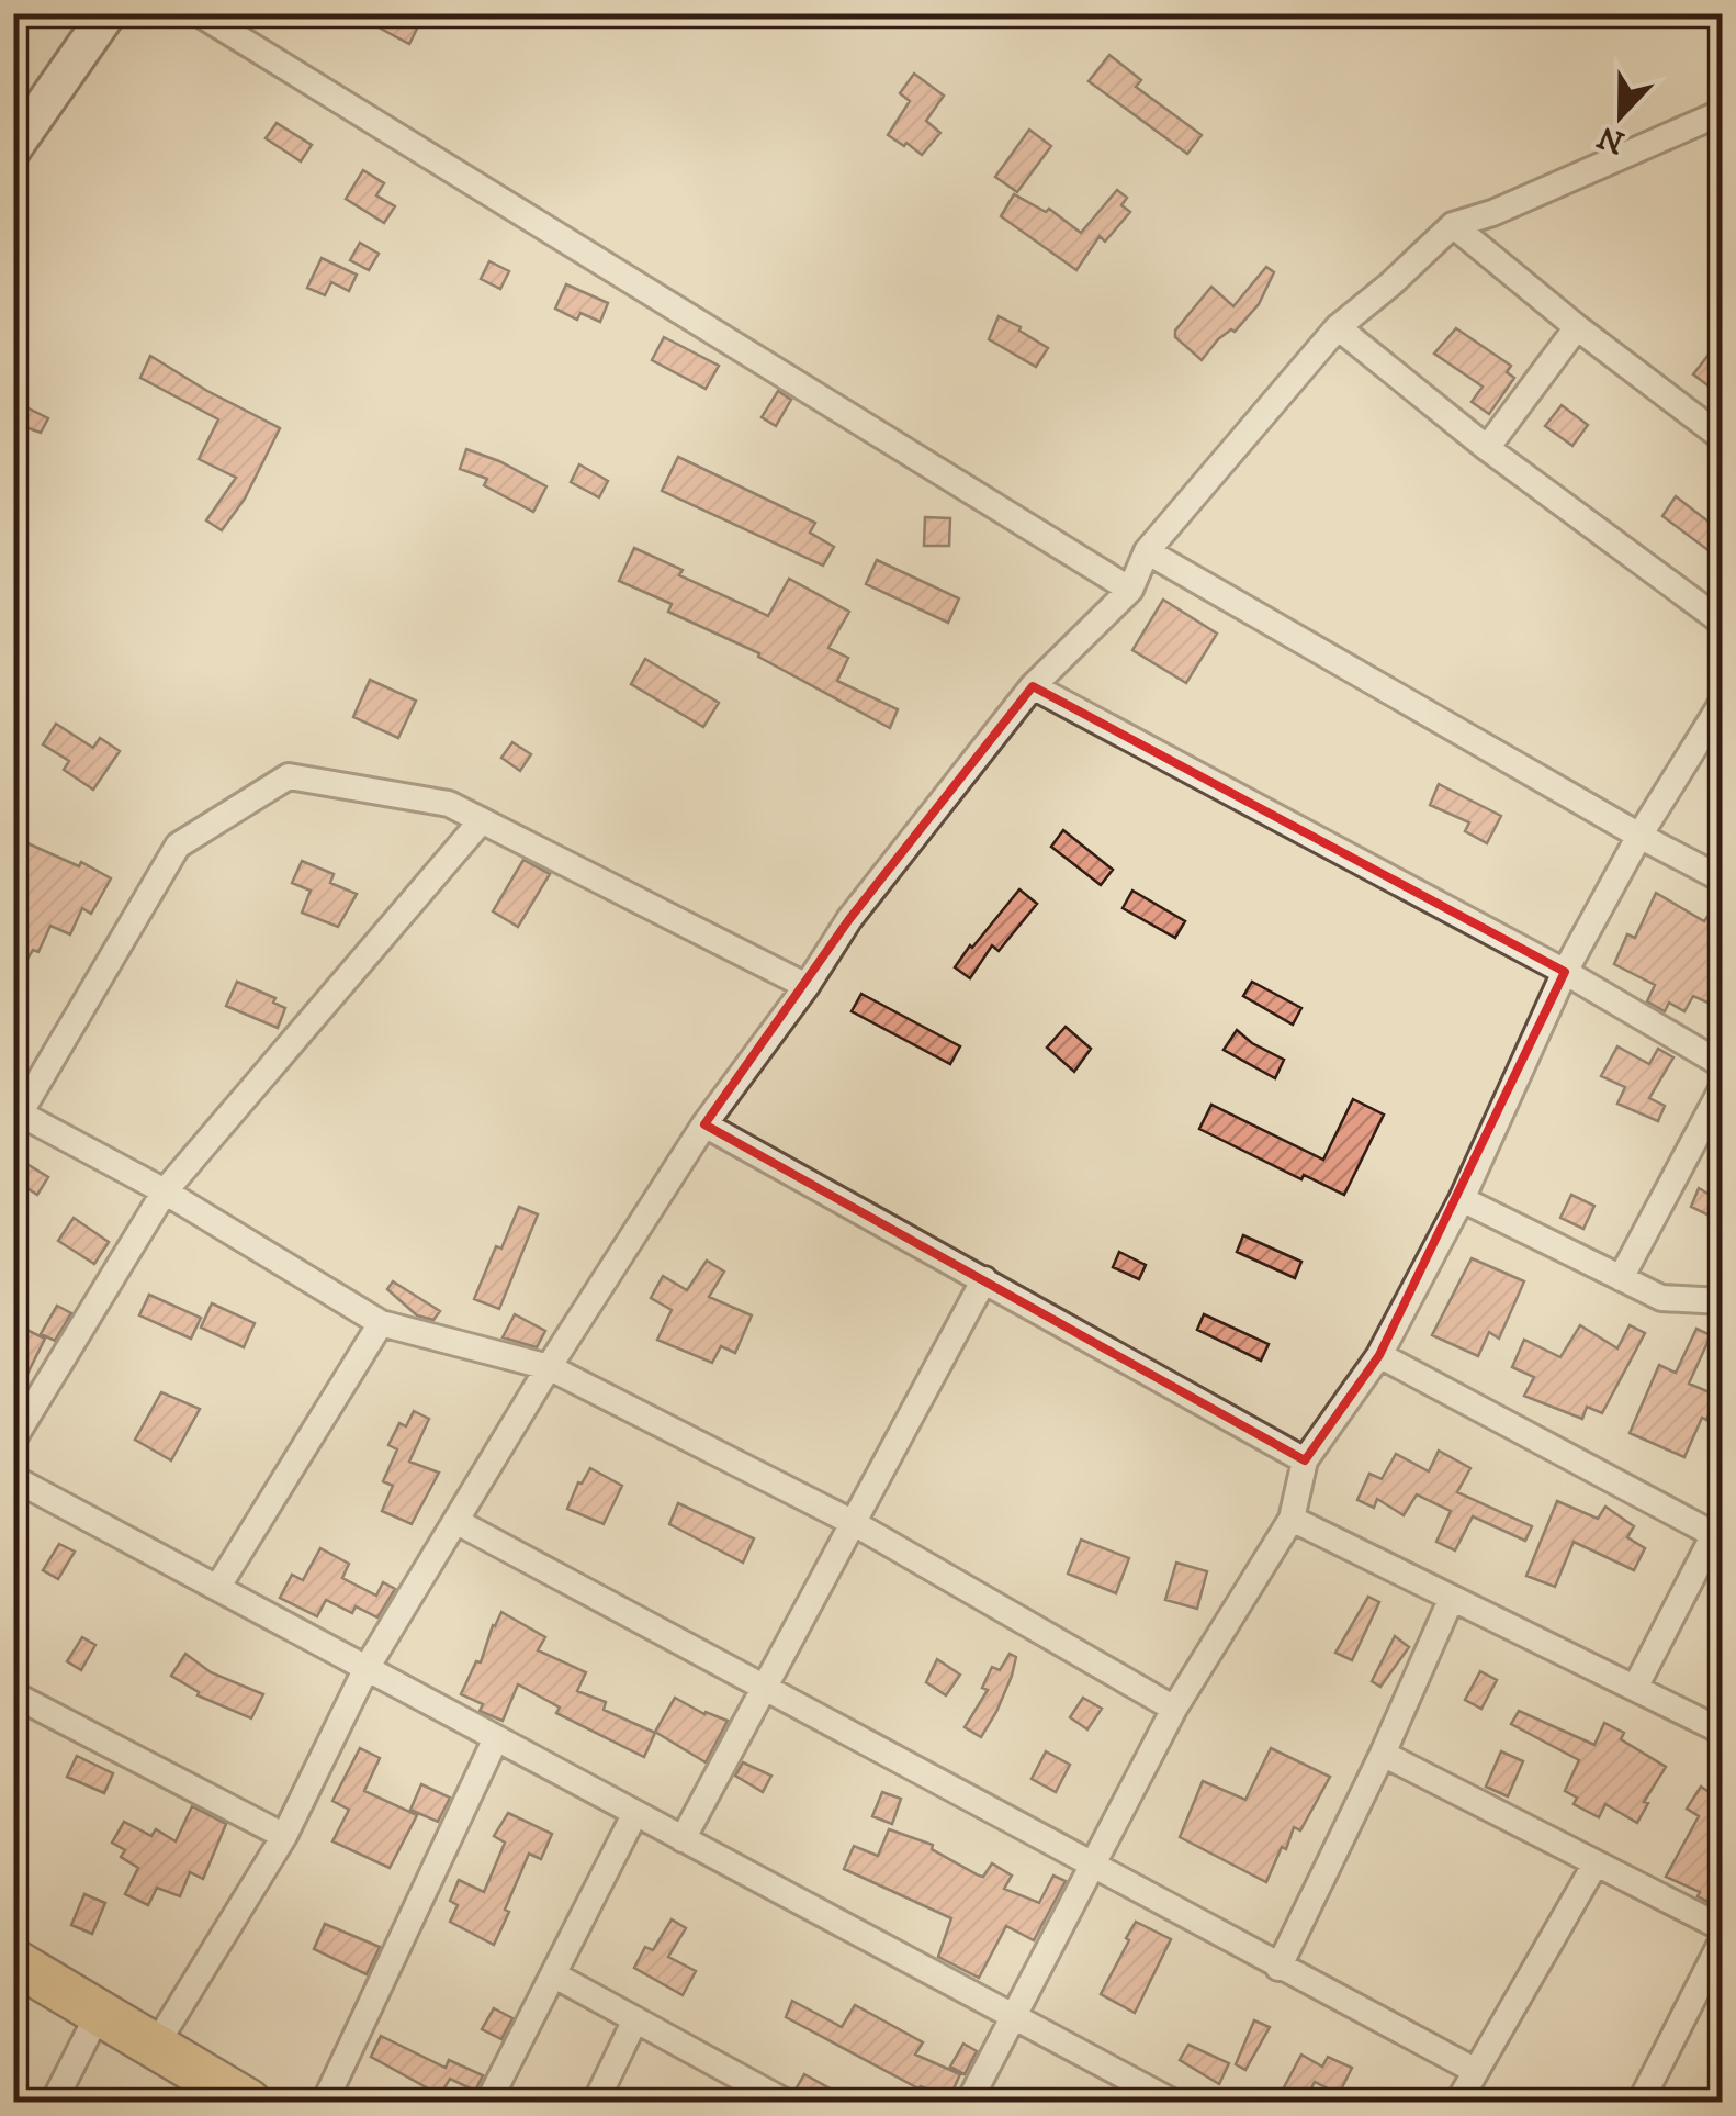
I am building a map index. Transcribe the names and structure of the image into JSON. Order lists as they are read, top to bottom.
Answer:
{
  "north": "bottom"
}
